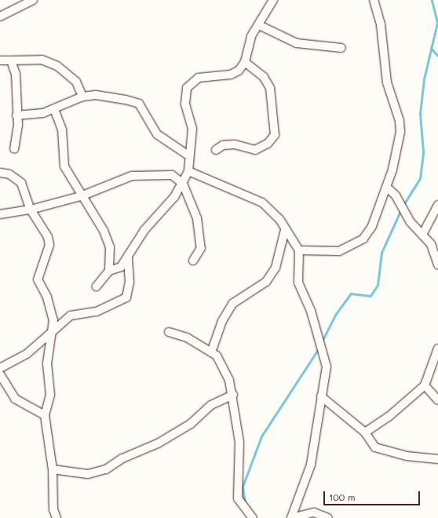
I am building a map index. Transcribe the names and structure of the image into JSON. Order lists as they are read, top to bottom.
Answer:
{
  "scale_bar": "100 m"
}
